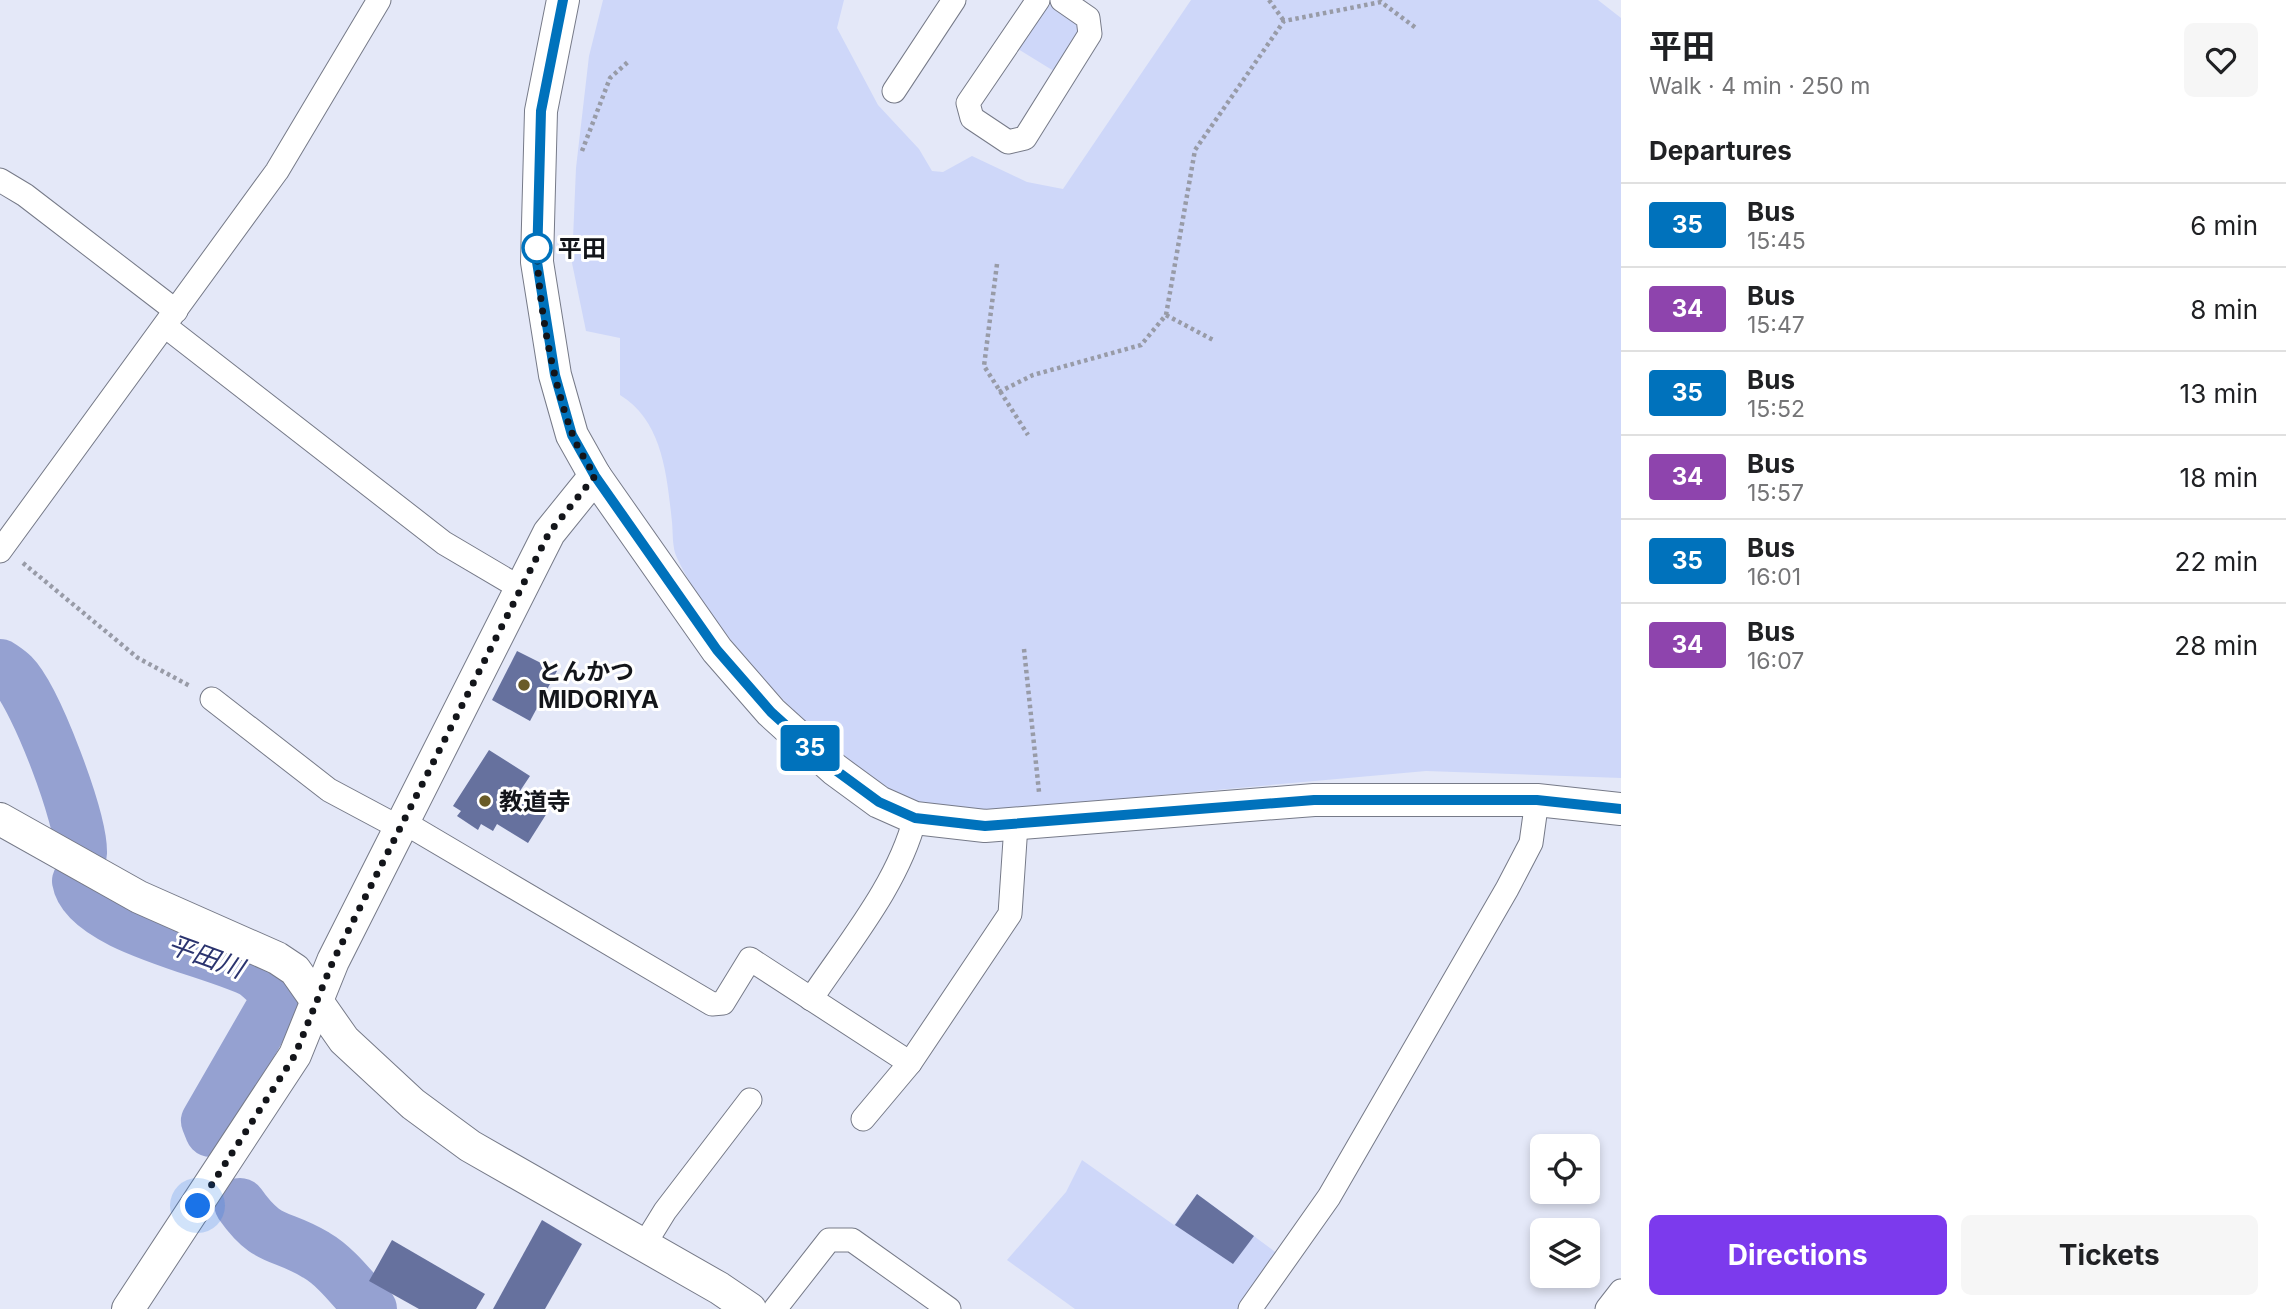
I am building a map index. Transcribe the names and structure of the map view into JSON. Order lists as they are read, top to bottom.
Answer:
{
  "water": ["平田川"],
  "places": ["平田", "とんかつ MIDORIYA", "教道寺"],
  "lines": ["bus line 35"],
  "page": {
    "on_map": "35",
    "heading": [
      ["平田", "Walk · 4 min · 250 m"],
      "Departures"
    ],
    "list": [
      {
        "mark": "35",
        "name": "Bus",
        "note": "15:45",
        "value": "6 min"
      },
      {
        "mark": "34",
        "name": "Bus",
        "note": "15:47",
        "value": "8 min"
      },
      {
        "mark": "35",
        "name": "Bus",
        "note": "15:52",
        "value": "13 min"
      },
      {
        "mark": "34",
        "name": "Bus",
        "note": "15:57",
        "value": "18 min"
      },
      {
        "mark": "35",
        "name": "Bus",
        "note": "16:01",
        "value": "22 min"
      },
      {
        "mark": "34",
        "name": "Bus",
        "note": "16:07",
        "value": "28 min"
      }
    ],
    "buttons": ["Directions", "Tickets"]
  }
}
